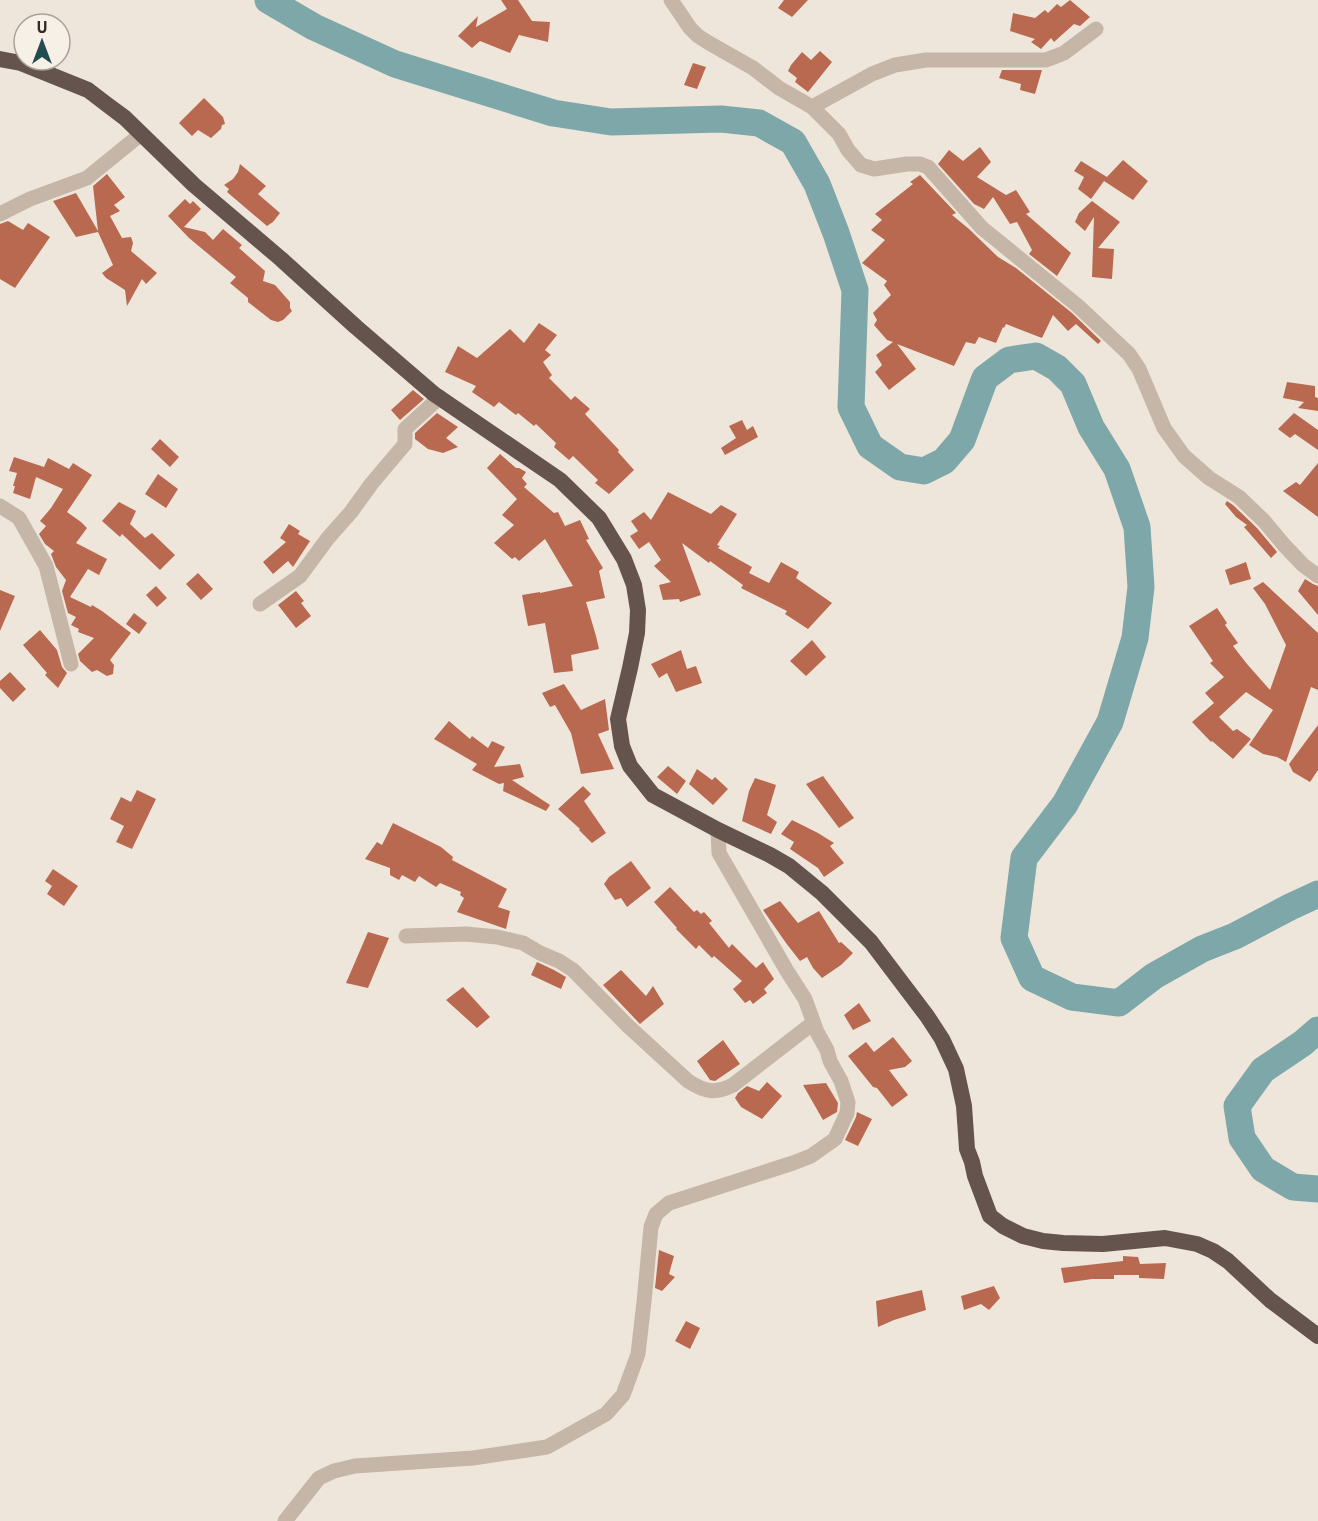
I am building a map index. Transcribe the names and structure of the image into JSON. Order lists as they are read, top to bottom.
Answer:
{
  "north": "top"
}
